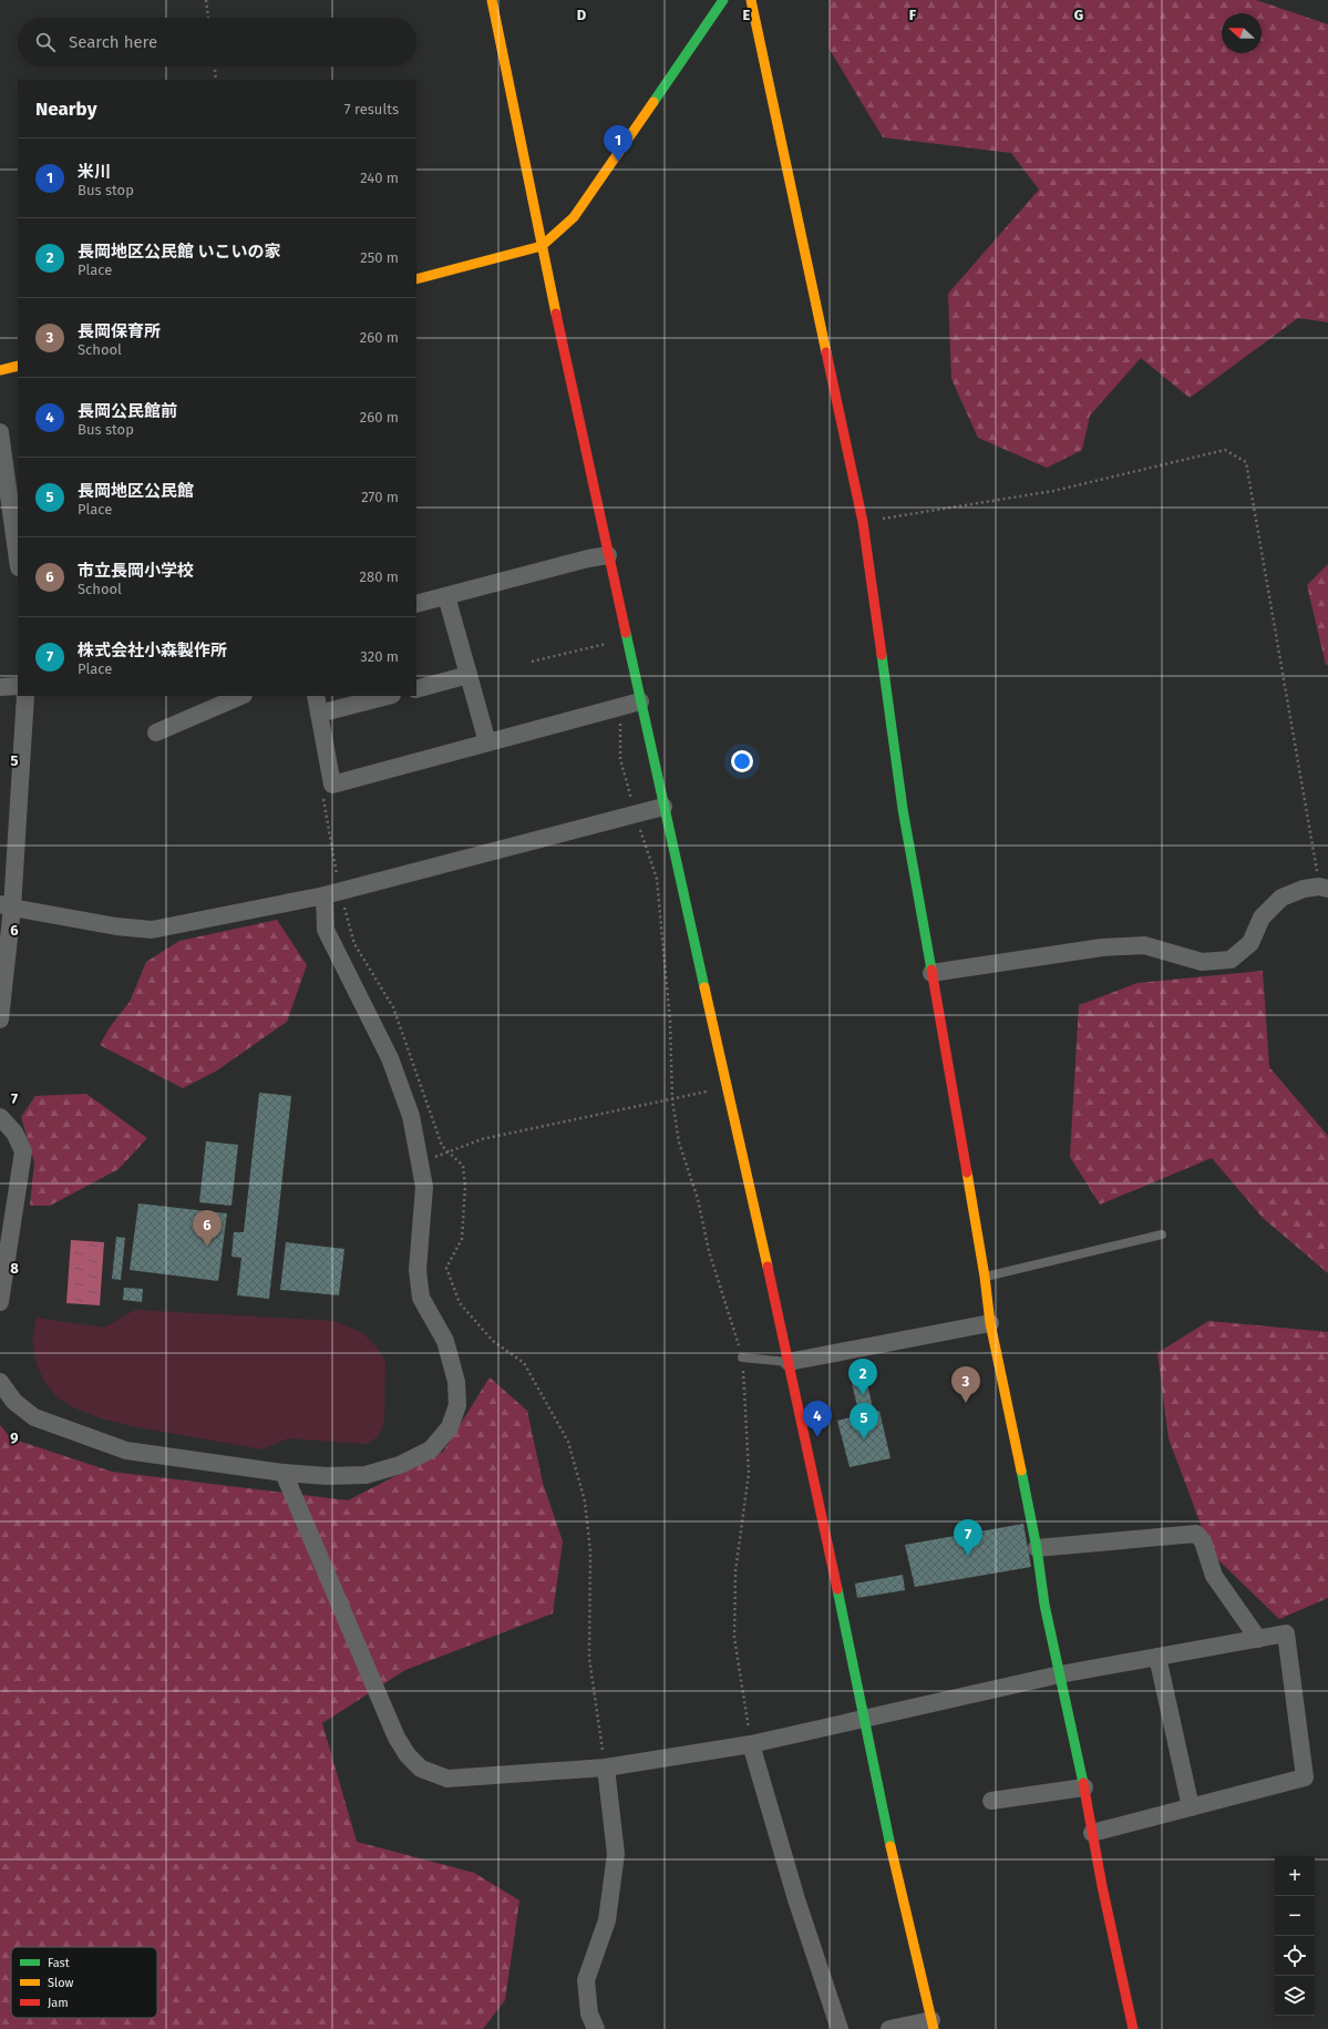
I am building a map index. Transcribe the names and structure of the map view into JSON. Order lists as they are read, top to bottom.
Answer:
{
  "legend": ["Fast", "Slow", "Jam"],
  "north": "left",
  "page": {
    "search": "Search here",
    "heading": ["Nearby", "7 results"],
    "pins": [
      "1",
      "6",
      "2",
      "3",
      "4",
      "5",
      "7"
    ],
    "list": [
      {
        "mark": "1",
        "name": "米川",
        "note": "Bus stop",
        "value": "240 m"
      },
      {
        "mark": "2",
        "name": "長岡地区公民館 いこいの家",
        "note": "Place",
        "value": "250 m"
      },
      {
        "mark": "3",
        "name": "長岡保育所",
        "note": "School",
        "value": "260 m"
      },
      {
        "mark": "4",
        "name": "長岡公民館前",
        "note": "Bus stop",
        "value": "260 m"
      },
      {
        "mark": "5",
        "name": "長岡地区公民館",
        "note": "Place",
        "value": "270 m"
      },
      {
        "mark": "6",
        "name": "市立長岡小学校",
        "note": "School",
        "value": "280 m"
      },
      {
        "mark": "7",
        "name": "株式会社小森製作所",
        "note": "Place",
        "value": "320 m"
      }
    ],
    "map_buttons": ["+", "−"]
  },
  "grid": {
    "columns": [
      "D",
      "E",
      "F",
      "G"
    ],
    "rows": [
      "5",
      "6",
      "7",
      "8",
      "9"
    ]
  }
}
